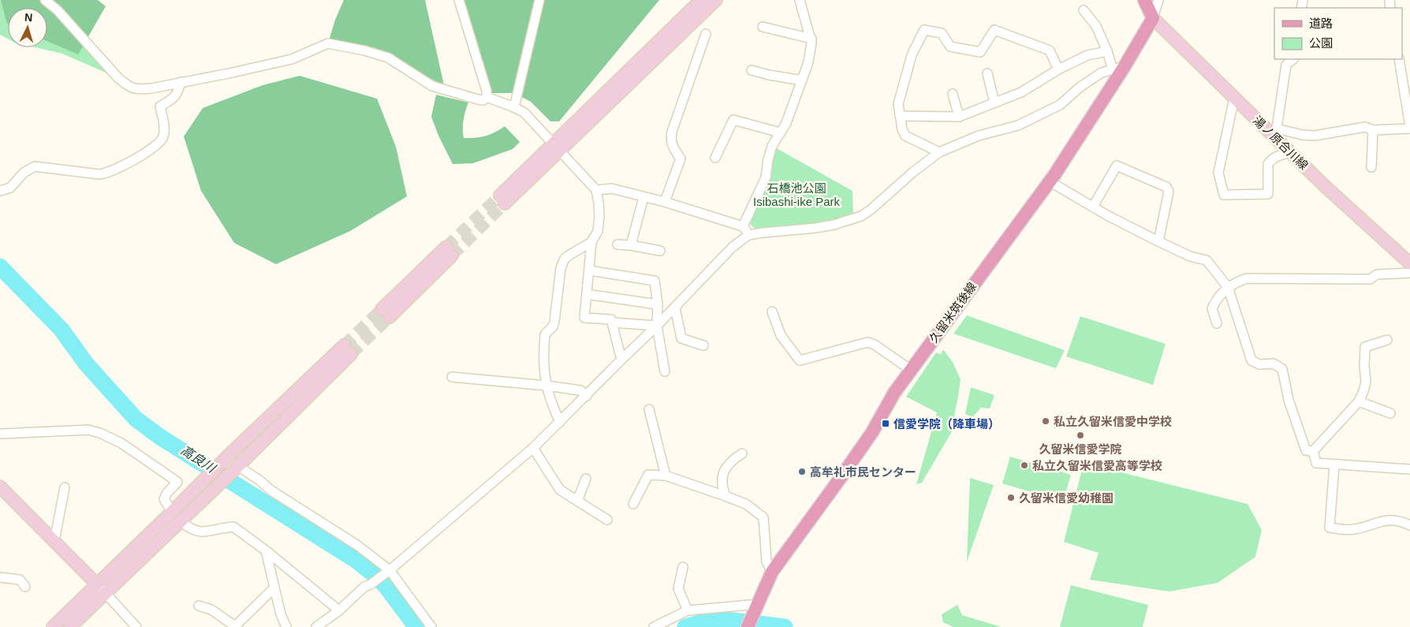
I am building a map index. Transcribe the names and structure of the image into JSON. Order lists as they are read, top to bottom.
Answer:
{
  "streets": {
    "main road": ["久留米筑後線"],
    "street": ["湯ノ原合川線"]
  },
  "crossings": [
    ["湯ノ原合川線", "久留米筑後線"]
  ],
  "water": ["高良川"],
  "parks": ["石橋池公園 Isibashi-ike Park"],
  "places": {
    "other": [
      "私立久留米信愛中学校",
      "久留米信愛学院",
      "私立久留米信愛高等学校",
      "高牟礼市民センター",
      "久留米信愛幼稚園"
    ],
    "transit": ["信愛学院（降車場）"]
  },
  "legend": ["道路", "公園"],
  "north": "top"
}
